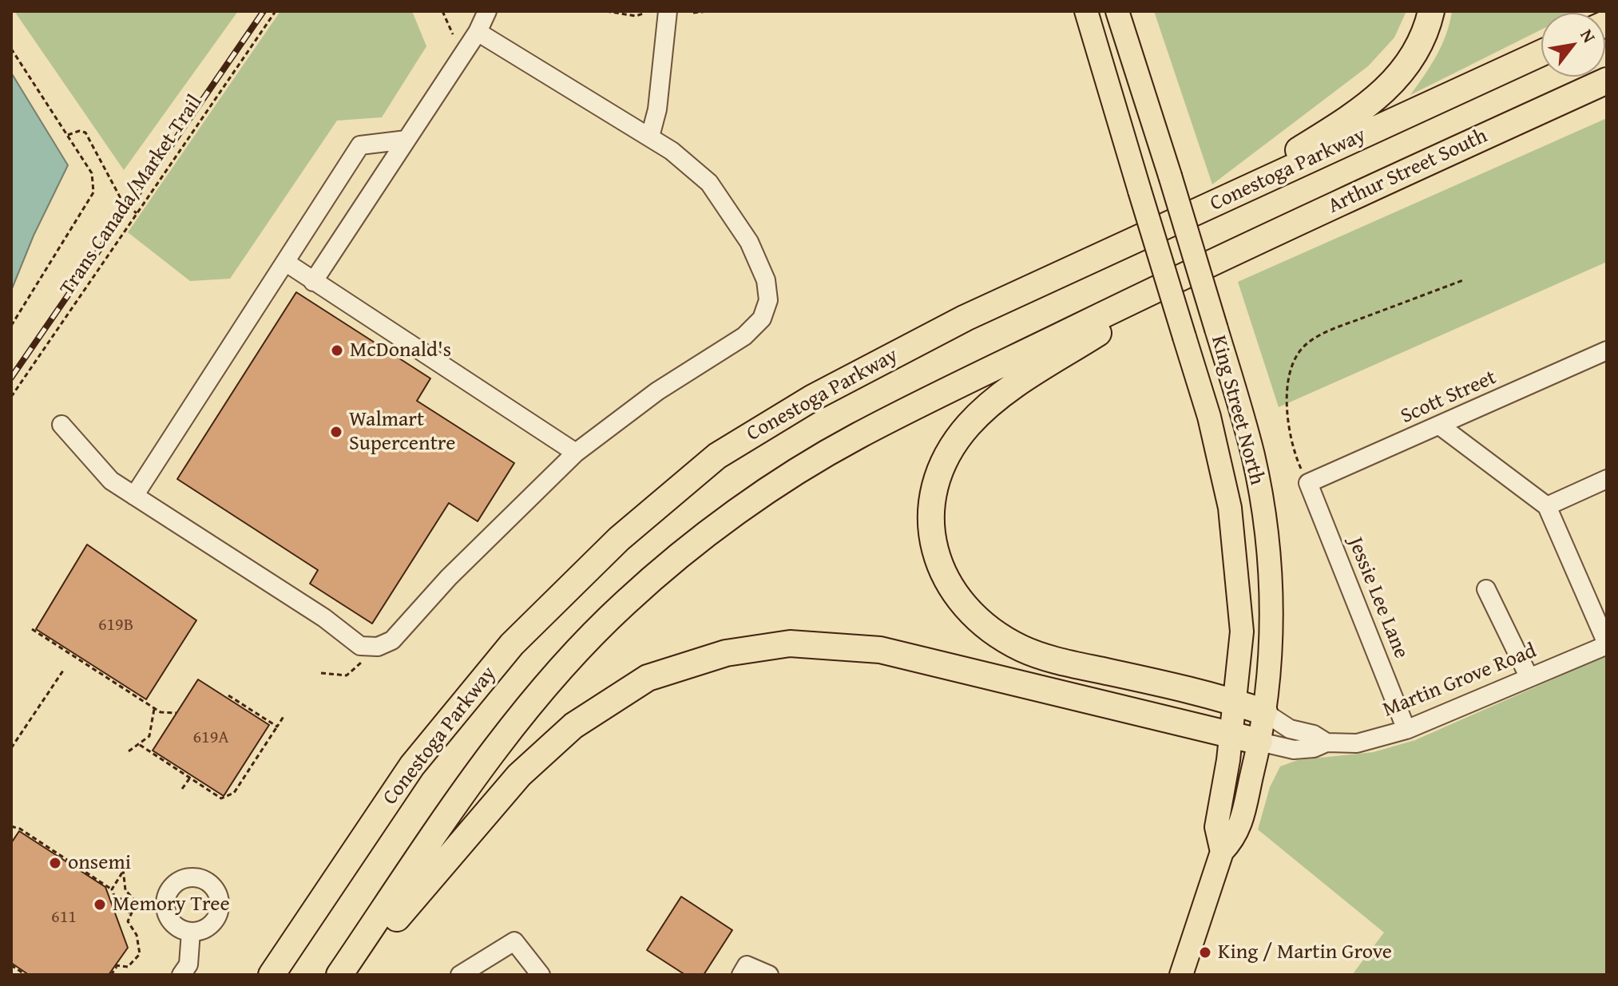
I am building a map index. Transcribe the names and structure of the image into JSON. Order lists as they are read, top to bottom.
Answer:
{
  "streets": {
    "highway": ["Conestoga Parkway", "Arthur Street South"],
    "main road": ["King Street North"],
    "street": ["Scott Street", "Jessie Lee Lane", "Martin Grove Road"],
    "path": ["Trans Canada/Market Trail"]
  },
  "crossings": [
    ["Scott Street", "Jessie Lee Lane"],
    ["King Street North", "Martin Grove Road"],
    ["Jessie Lee Lane", "Martin Grove Road"]
  ],
  "places": [
    "McDonald's",
    "Walmart Supercentre",
    "onsemi",
    "Memory Tree",
    "King / Martin Grove"
  ],
  "house_numbers": ["619B", "619A", "611"],
  "north": "top right"
}
